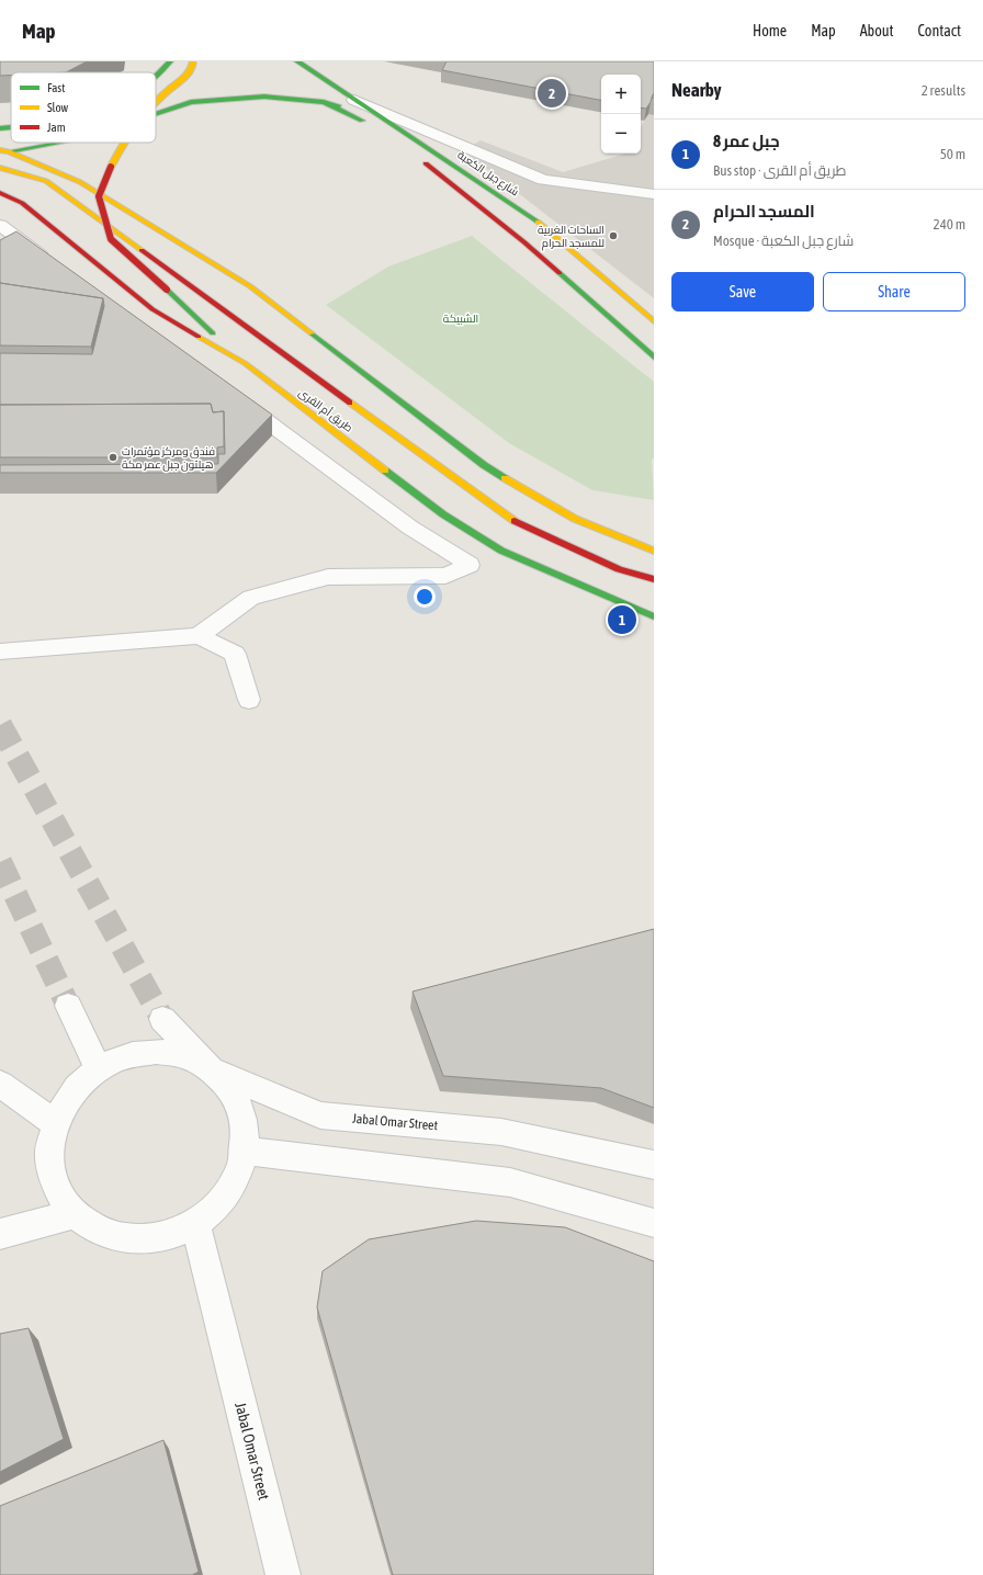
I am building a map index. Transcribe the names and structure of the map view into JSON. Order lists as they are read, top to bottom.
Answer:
{
  "streets": {
    "highway": ["شارع جبل الكعبة", "طريق أم القرى"],
    "street": ["Jabal Omar Street"]
  },
  "parks": ["الشبيكة"],
  "places": ["الساحات الغربية للمسجد الحرام", "فندق ومركز مؤتمرات هيلتون جبل عمر مكة"],
  "legend": ["Fast", "Slow", "Jam"],
  "page": {
    "header": "Map",
    "nav": [
      "Home",
      "Map",
      "About",
      "Contact"
    ],
    "heading": ["Nearby", "2 results"],
    "map_buttons": ["+", "−"],
    "pins": ["2", "1"],
    "list": [
      {
        "mark": "1",
        "name": "جبل عمر 8",
        "note": "Bus stop · طريق أم القرى",
        "value": "50 m"
      },
      {
        "mark": "2",
        "name": "المسجد الحرام",
        "note": "Mosque · شارع جبل الكعبة",
        "value": "240 m"
      }
    ],
    "buttons": ["Save", "Share"]
  }
}
